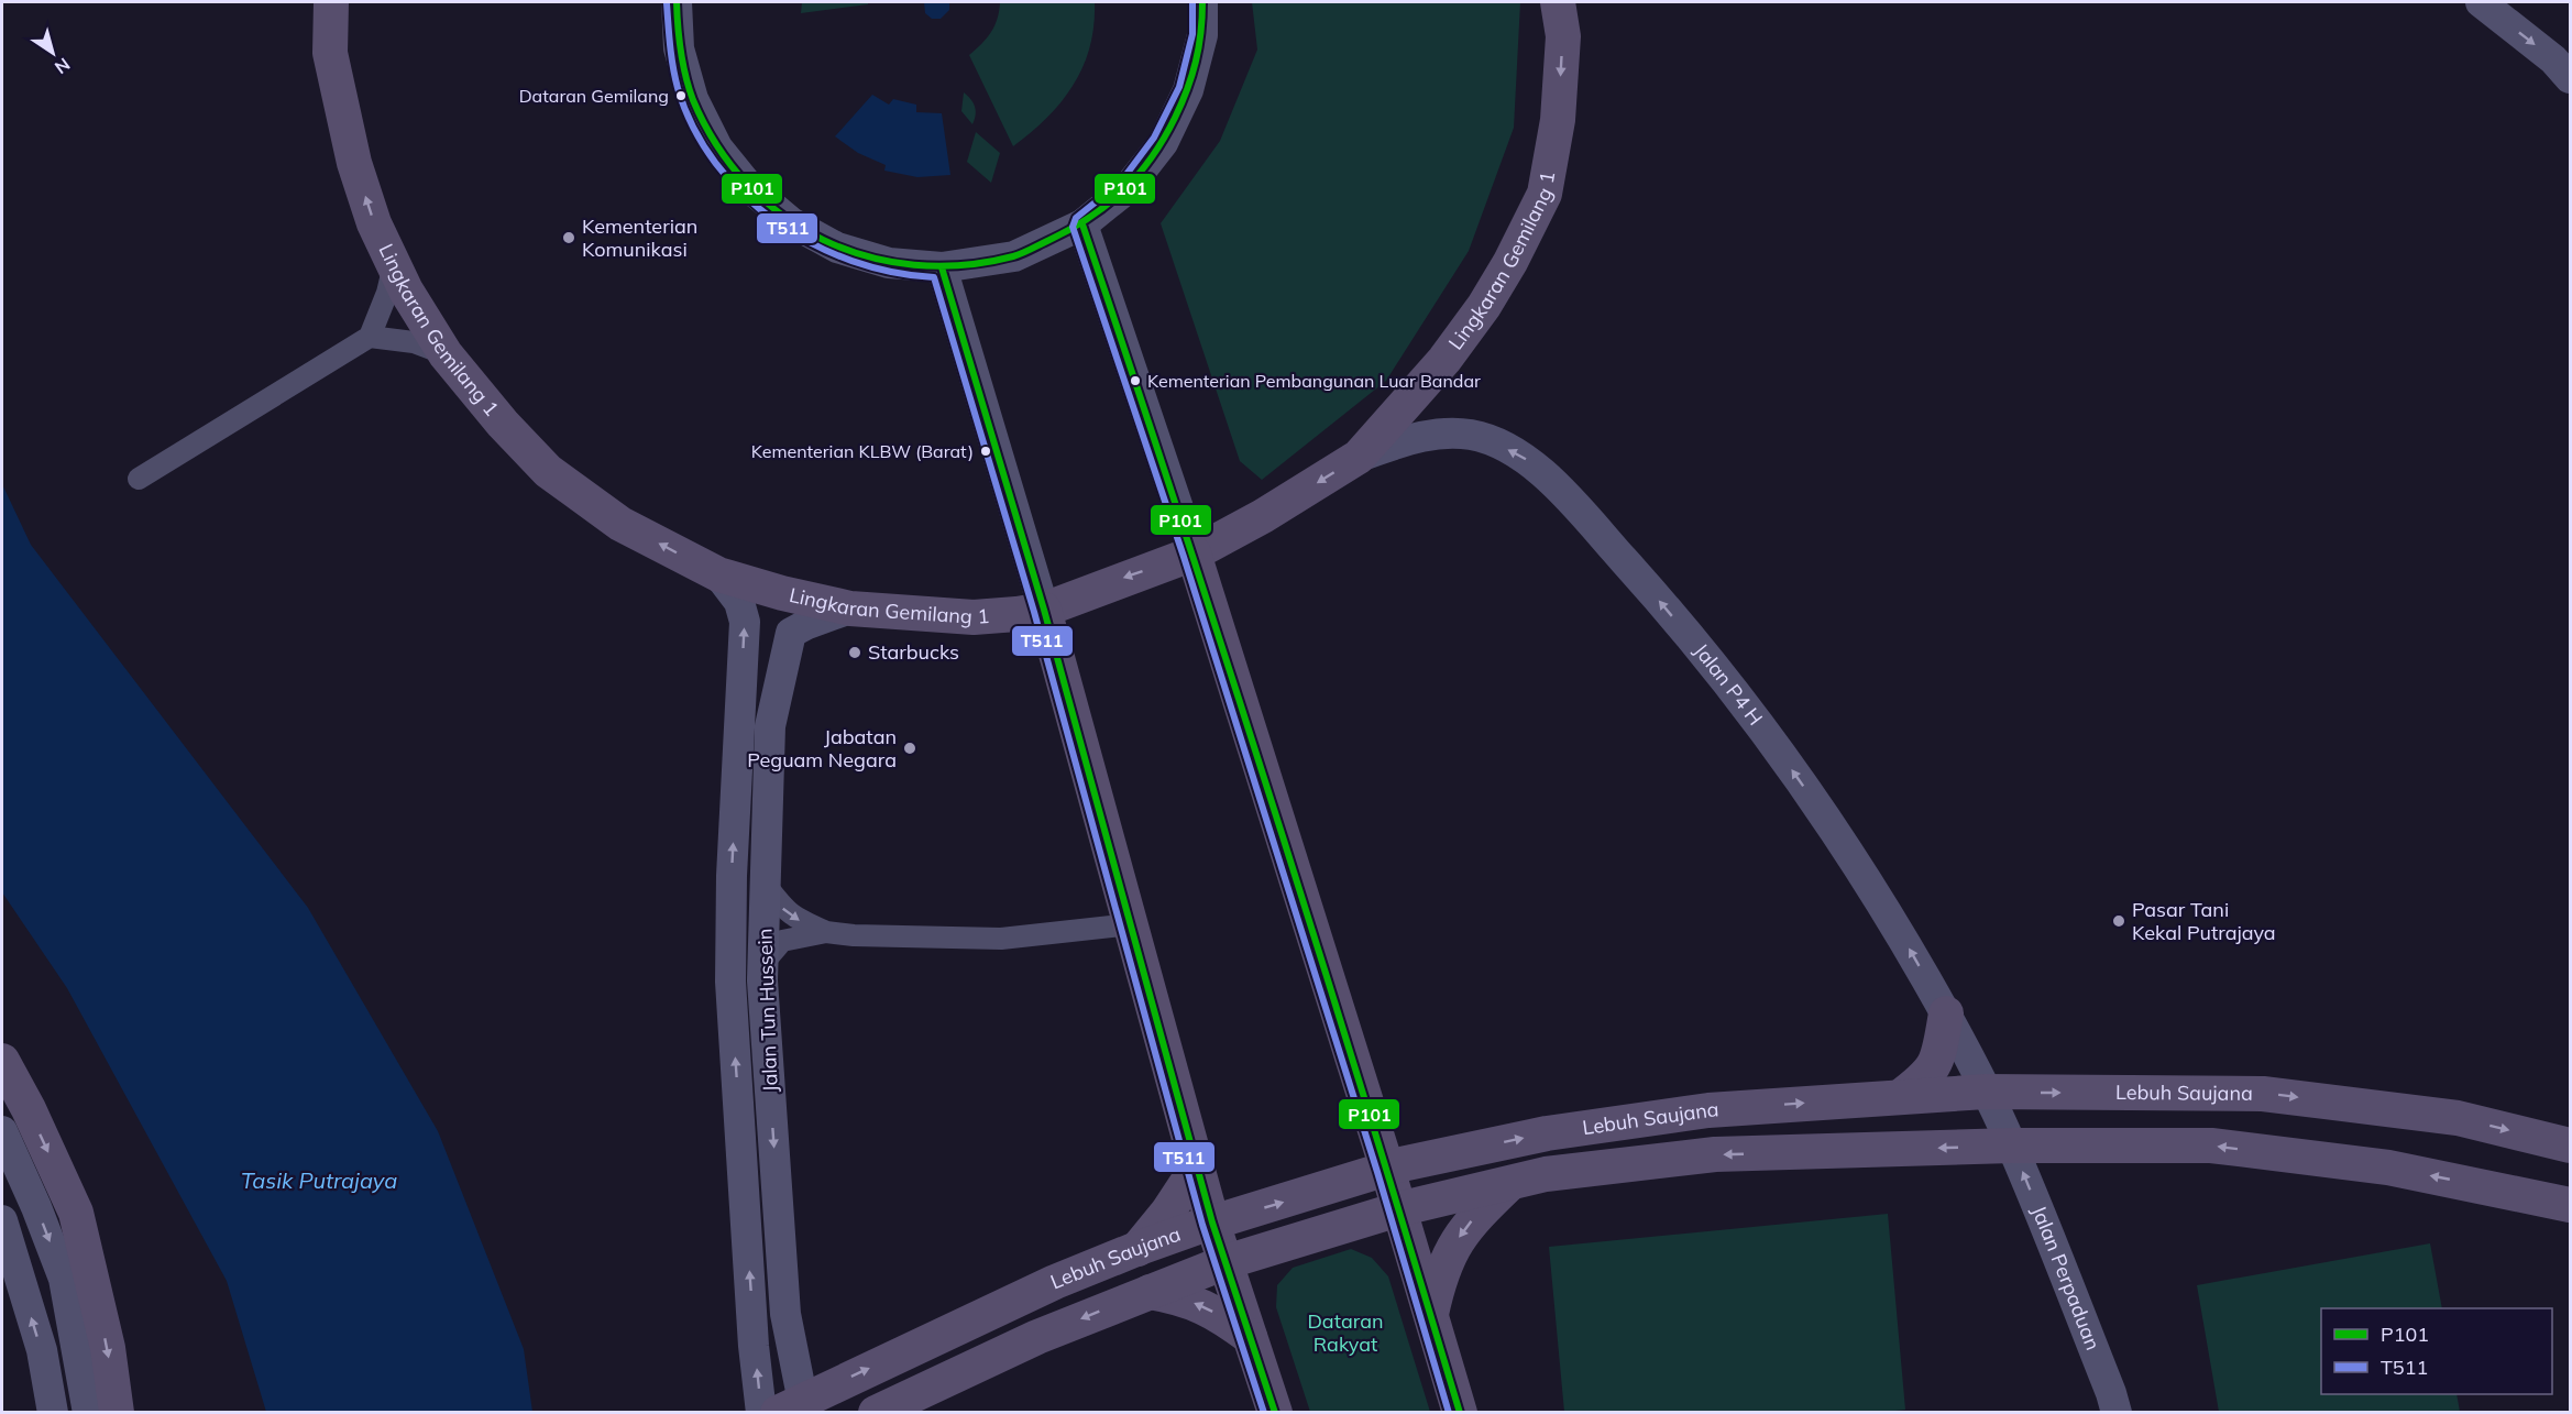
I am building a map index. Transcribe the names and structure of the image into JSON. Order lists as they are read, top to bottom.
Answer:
{
  "streets": {
    "main road": ["Lingkaran Gemilang 1", "Lebuh Saujana"],
    "street": ["Jalan P4 H", "Jalan Tun Hussein", "Jalan Perpaduan"]
  },
  "crossings": [
    ["Lingkaran Gemilang 1", "Jalan P4 H"],
    ["Lingkaran Gemilang 1", "Jalan Tun Hussein"],
    ["Jalan P4 H", "Lebuh Saujana"],
    ["Jalan P4 H", "Jalan Perpaduan"],
    ["Jalan Tun Hussein", "Lebuh Saujana"],
    ["Lebuh Saujana", "Jalan Perpaduan"]
  ],
  "one_way": ["Jalan P4 H", "Jalan Perpaduan"],
  "water": ["Tasik Putrajaya"],
  "parks": ["Dataran Rakyat"],
  "places": [
    "Dataran Gemilang",
    "Kementerian Komunikasi",
    "Kementerian Pembangunan Luar Bandar",
    "Kementerian KLBW (Barat)",
    "Starbucks",
    "Jabatan Peguam Negara",
    "Pasar Tani Kekal Putrajaya"
  ],
  "lines": ["transit line P101", "transit line T511"],
  "legend": ["P101", "T511"],
  "north": "bottom right"
}
